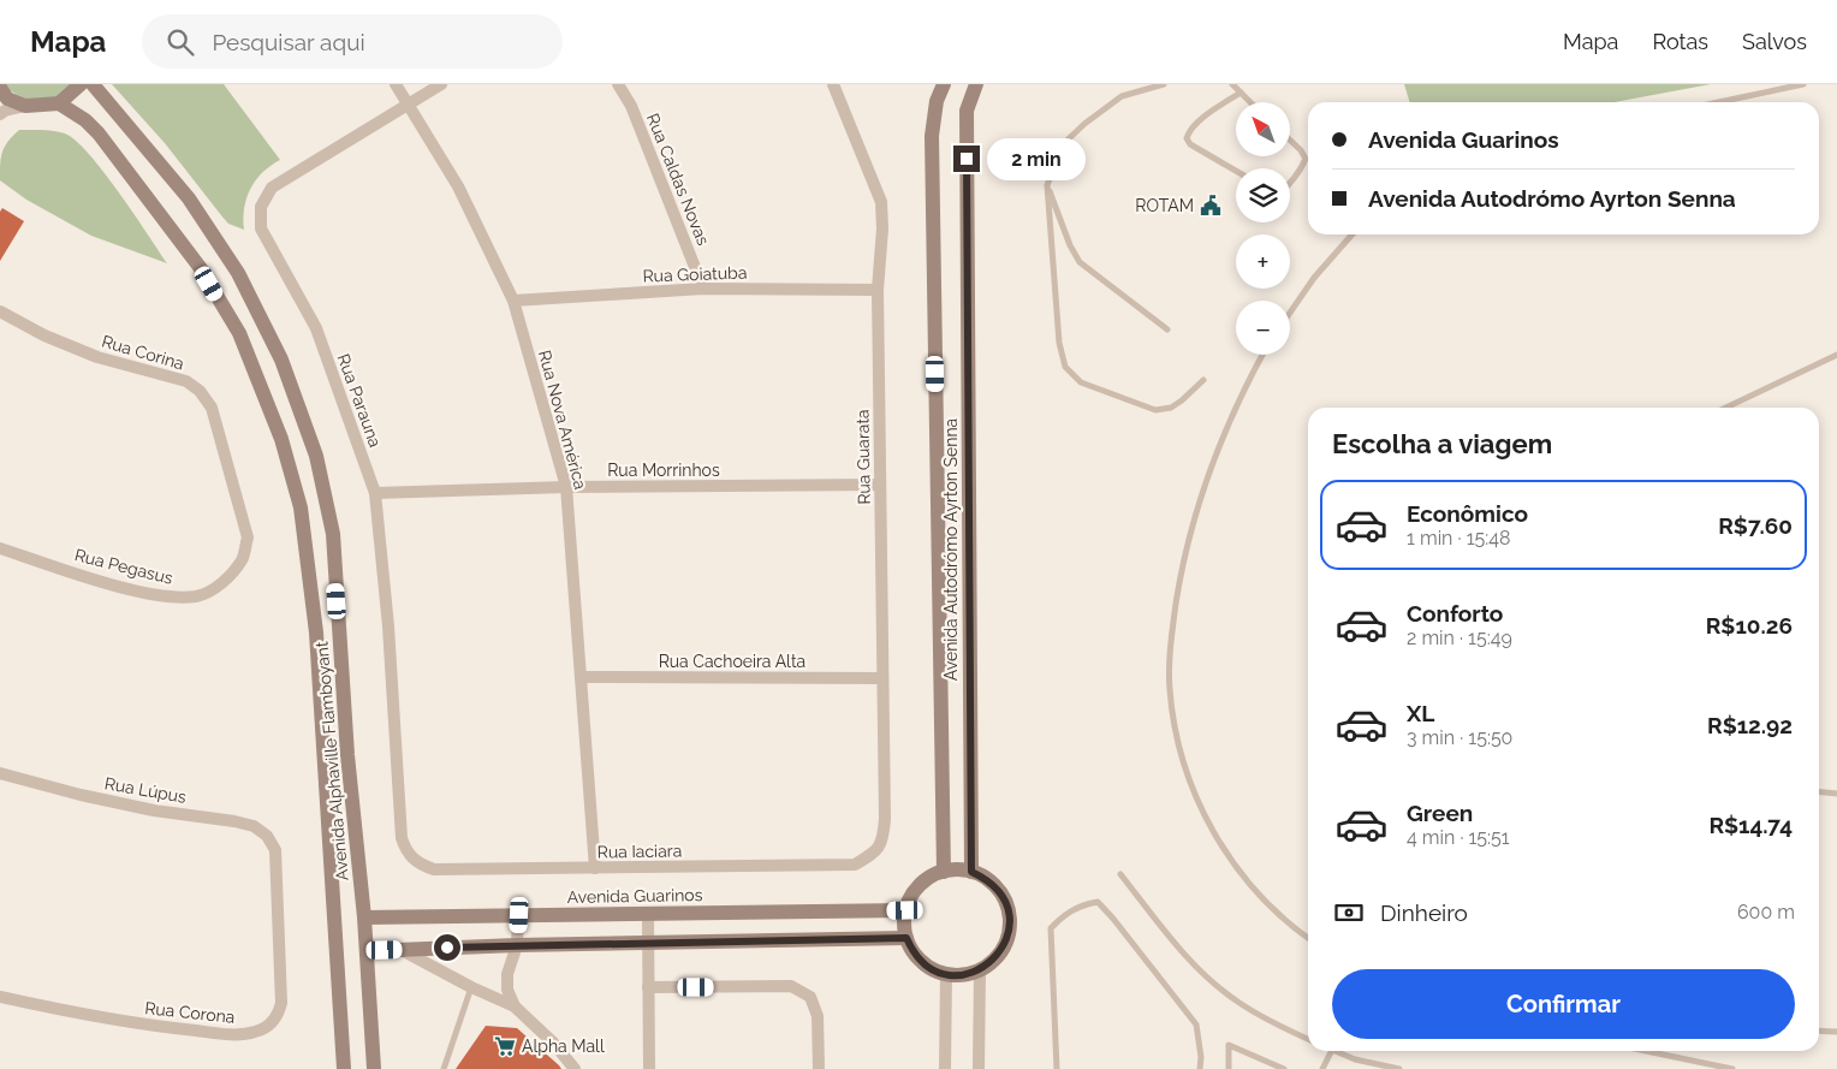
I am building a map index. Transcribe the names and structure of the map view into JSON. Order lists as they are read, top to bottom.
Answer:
{
  "streets": {
    "street": [
      "Rua Caldas Novas",
      "Rua Goiatuba",
      "Rua Corina",
      "Rua Parauna",
      "Rua Nova América",
      "Rua Guarata",
      "Rua Morrinhos",
      "Avenida Autodrómo Ayrton Senna",
      "Rua Pegasus",
      "Rua Cachoeira Alta",
      "Avenida Alphaville Flamboyant",
      "Rua Lúpus",
      "Rua Iaciara",
      "Avenida Guarinos",
      "Rua Corona"
    ]
  },
  "crossings": [
    ["Rua Caldas Novas", "Rua Goiatuba"],
    ["Rua Goiatuba", "Rua Nova América"],
    ["Rua Goiatuba", "Rua Guarata"],
    ["Rua Corina", "Rua Pegasus"],
    ["Rua Parauna", "Rua Nova América"],
    ["Rua Parauna", "Rua Morrinhos"],
    ["Rua Parauna", "Rua Iaciara"],
    ["Rua Nova América", "Rua Morrinhos"],
    ["Rua Nova América", "Rua Cachoeira Alta"],
    ["Rua Nova América", "Rua Iaciara"],
    ["Rua Guarata", "Rua Morrinhos"],
    ["Rua Guarata", "Rua Cachoeira Alta"],
    ["Rua Guarata", "Rua Iaciara"],
    ["Avenida Autodrómo Ayrton Senna", "Avenida Guarinos"],
    ["Avenida Alphaville Flamboyant", "Avenida Guarinos"],
    ["Rua Lúpus", "Rua Corona"]
  ],
  "places": {
    "public building": ["ROTAM"],
    "supermarket": ["Alpha Mall"]
  },
  "north": "top left",
  "page": {
    "header": "Mapa",
    "search": "Pesquisar aqui",
    "nav": ["Mapa", "Rotas", "Salvos"],
    "map_buttons": ["+", "−"],
    "banner": ["Avenida Guarinos", "Avenida Autodrómo Ayrton Senna"],
    "bubble": "2 min",
    "heading": "Escolha a viagem",
    "list": [
      {
        "name": "Econômico",
        "note": "1 min · 15:48",
        "value": "R$7.60"
      },
      {
        "name": "Conforto",
        "note": "2 min · 15:49",
        "value": "R$10.26"
      },
      {
        "name": "XL",
        "note": "3 min · 15:50",
        "value": "R$12.92"
      },
      {
        "name": "Green",
        "note": "4 min · 15:51",
        "value": "R$14.74"
      }
    ],
    "pay": ["Dinheiro", "600 m"],
    "buttons": "Confirmar"
  }
}
